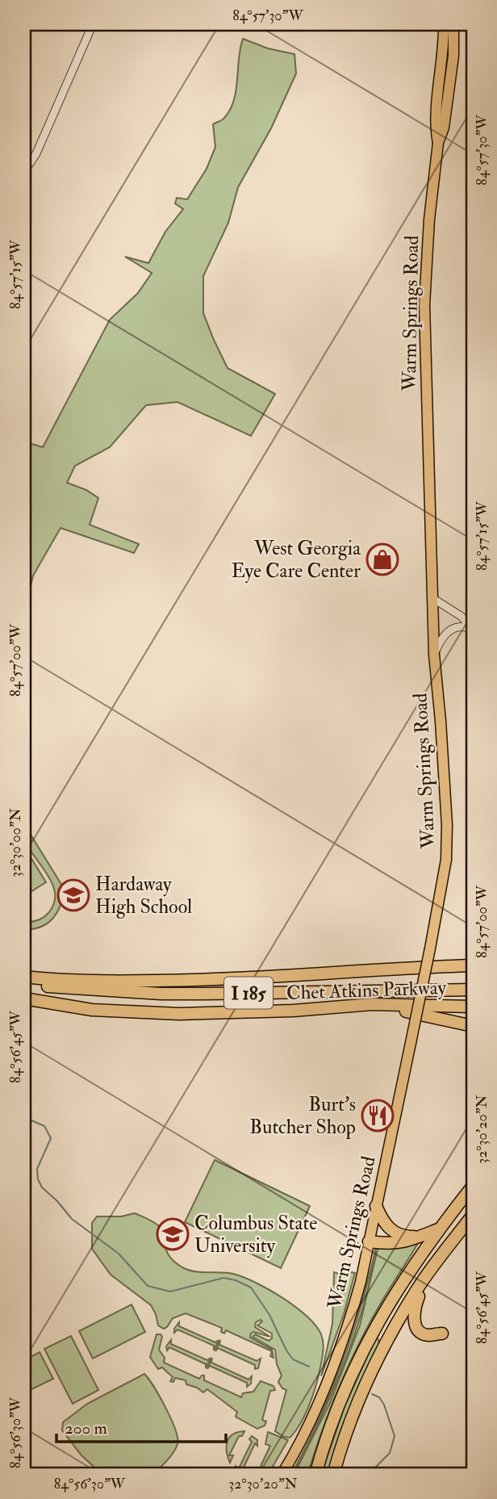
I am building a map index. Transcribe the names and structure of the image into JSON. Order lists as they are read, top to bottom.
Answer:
{
  "streets": {
    "highway": ["Chet Atkins Parkway", "I 185"],
    "main road": ["Warm Springs Road"]
  },
  "places": {
    "shop": ["West Georgia Eye Care Center"],
    "school or university": ["Hardaway High School", "Columbus State University"],
    "restaurant": ["Burt's Butcher Shop"]
  },
  "scale_bar": "200 m",
  "coordinates": [
    "84°57'30\"W",
    "84°57'15\"W",
    "84°57'00\"W",
    "32°30'00\"N",
    "84°56'45\"W",
    "32°30'20\"N",
    "84°56'30\"W"
  ]
}
